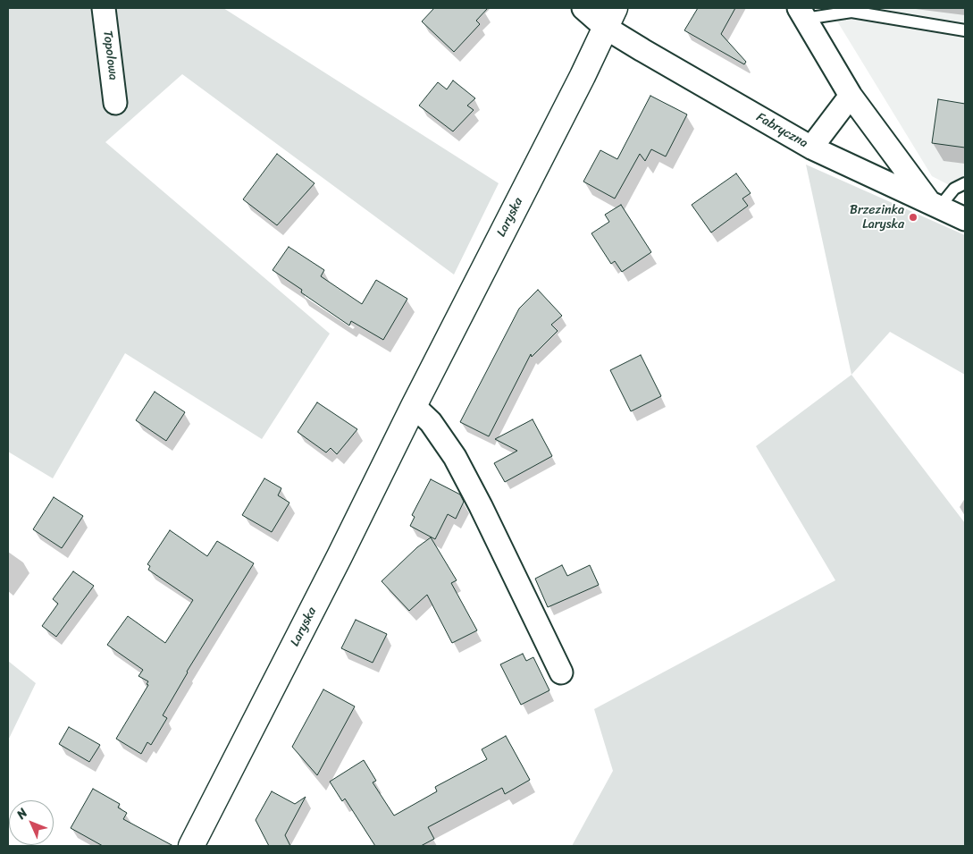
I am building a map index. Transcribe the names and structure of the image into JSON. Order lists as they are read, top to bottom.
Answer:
{
  "streets": {
    "street": ["Topolowa", "Fabryczna", "Laryska"]
  },
  "crossings": [
    ["Fabryczna", "Laryska"]
  ],
  "places": ["Brzezinka Laryska"],
  "north": "top left"
}
